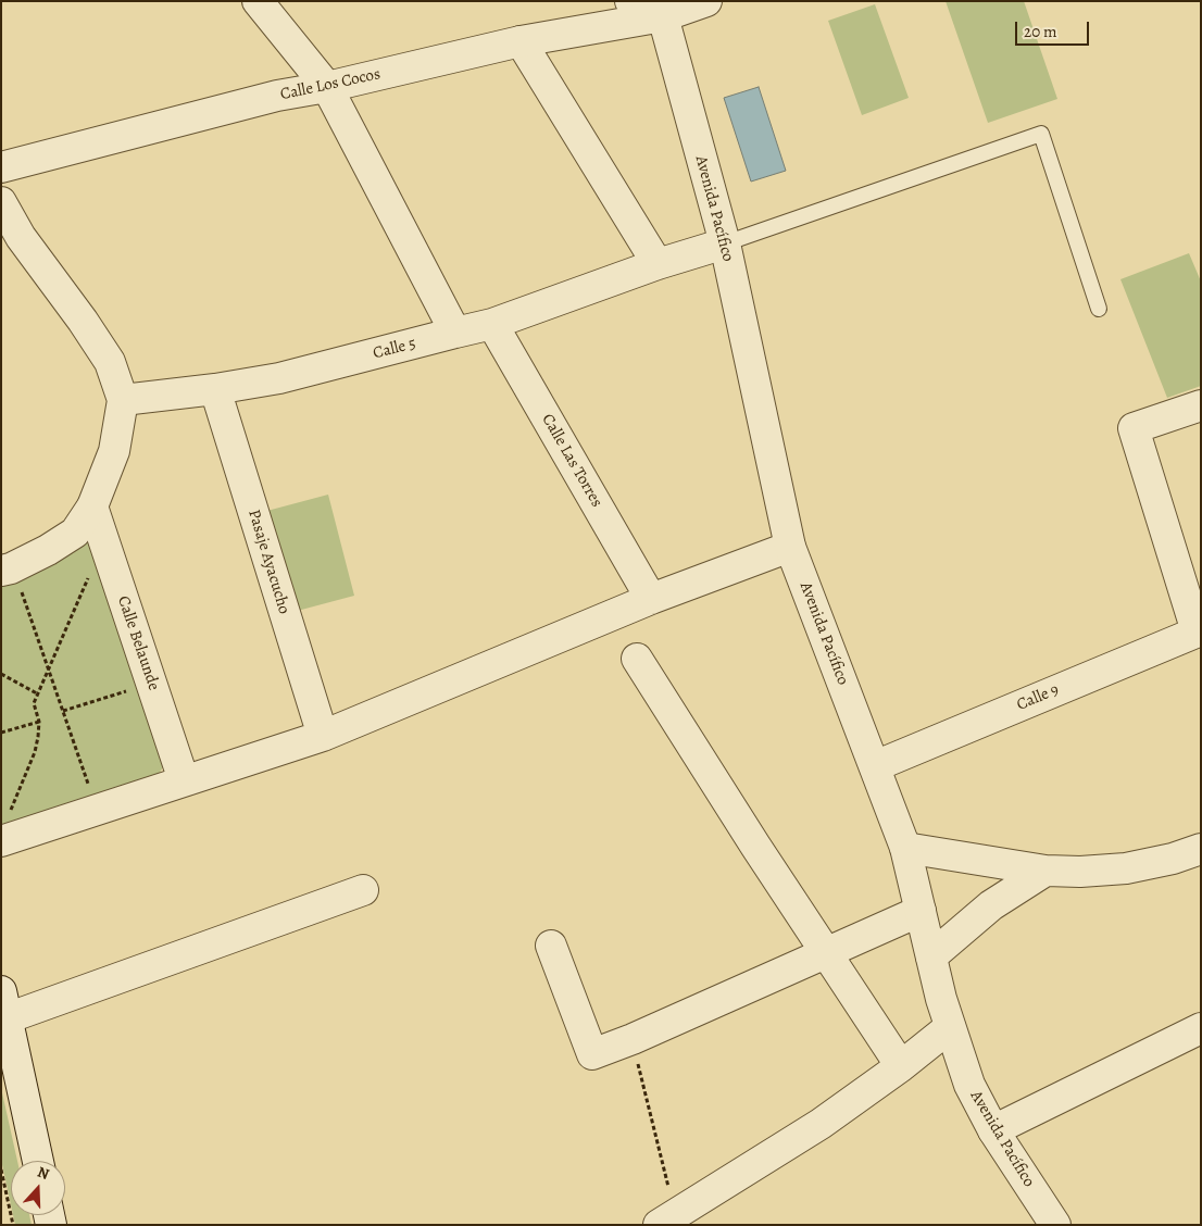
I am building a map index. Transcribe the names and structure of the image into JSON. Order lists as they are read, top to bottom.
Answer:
{
  "streets": {
    "street": [
      "Calle Los Cocos",
      "Avenida Pacífico",
      "Calle 5",
      "Calle Las Torres",
      "Pasaje Ayacucho",
      "Calle Belaunde",
      "Calle 9"
    ]
  },
  "crossings": [
    ["Calle Los Cocos", "Avenida Pacífico"],
    ["Avenida Pacífico", "Calle 5"],
    ["Avenida Pacífico", "Calle 9"],
    ["Calle 5", "Calle Las Torres"],
    ["Calle 5", "Pasaje Ayacucho"]
  ],
  "scale_bar": "20 m",
  "north": "top"
}
